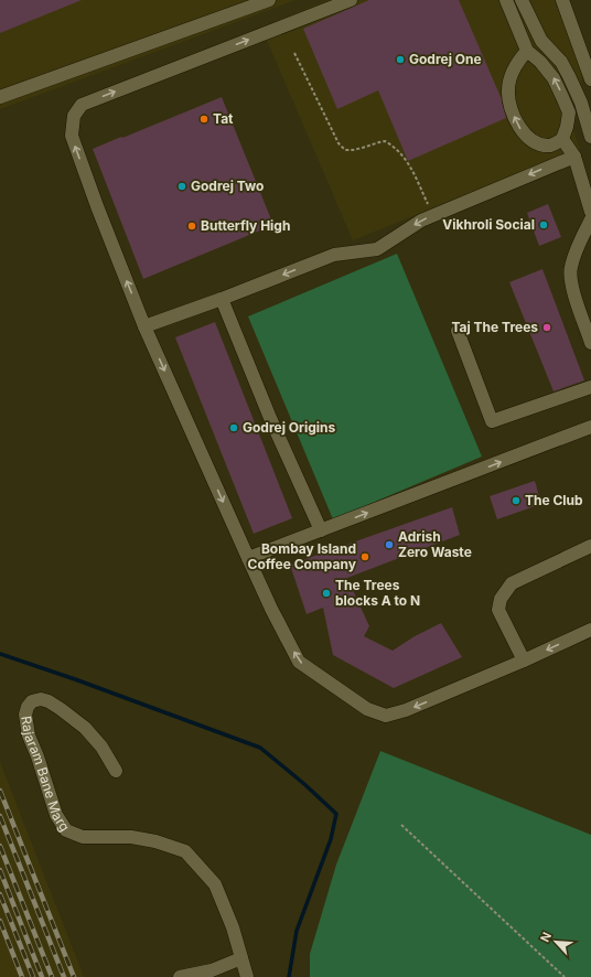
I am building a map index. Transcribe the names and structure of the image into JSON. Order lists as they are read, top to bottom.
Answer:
{
  "streets": {
    "street": ["Rajaram Bane Marg"]
  },
  "places": [
    "Godrej One",
    "Tat",
    "Godrej Two",
    "Vikhroli Social",
    "Butterfly High",
    "Taj The Trees",
    "Godrej Origins",
    "The Club",
    "Adrish Zero Waste",
    "Bombay Island Coffee Company",
    "The Trees blocks A to N"
  ],
  "north": "top left"
}
